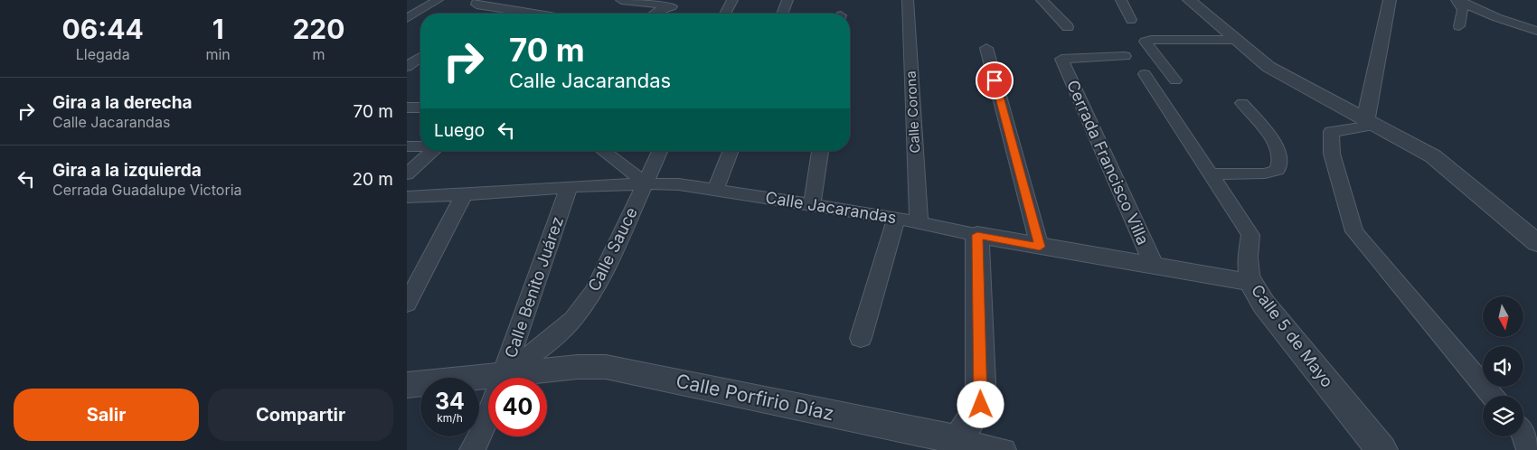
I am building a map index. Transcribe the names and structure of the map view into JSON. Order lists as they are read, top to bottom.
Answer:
{
  "streets": {
    "street": [
      "Calle Corona",
      "Cerrada Francisco Villa",
      "Calle Jacarandas",
      "Calle Sauce",
      "Calle Benito Juárez",
      "Calle 5 de Mayo",
      "Calle Porfirio Díaz"
    ]
  },
  "crossings": [
    ["Calle Corona", "Calle Jacarandas"],
    ["Cerrada Francisco Villa", "Calle Jacarandas"],
    ["Calle Jacarandas", "Calle Sauce"],
    ["Calle Jacarandas", "Calle Benito Juárez"],
    ["Calle Jacarandas", "Calle 5 de Mayo"]
  ],
  "north": "bottom",
  "page": {
    "eta": [
      "06:44",
      "Llegada",
      "1",
      "min",
      "220",
      "m"
    ],
    "turn": ["70 m", "Calle Jacarandas"],
    "list": [
      {
        "name": "Gira a la derecha",
        "note": "Calle Jacarandas",
        "value": "70 m"
      },
      {
        "name": "Gira a la izquierda",
        "note": "Cerrada Guadalupe Victoria",
        "value": "20 m"
      }
    ],
    "then": "Luego",
    "speed": "34 km/h",
    "limit": "40",
    "buttons": ["Salir", "Compartir"]
  }
}
